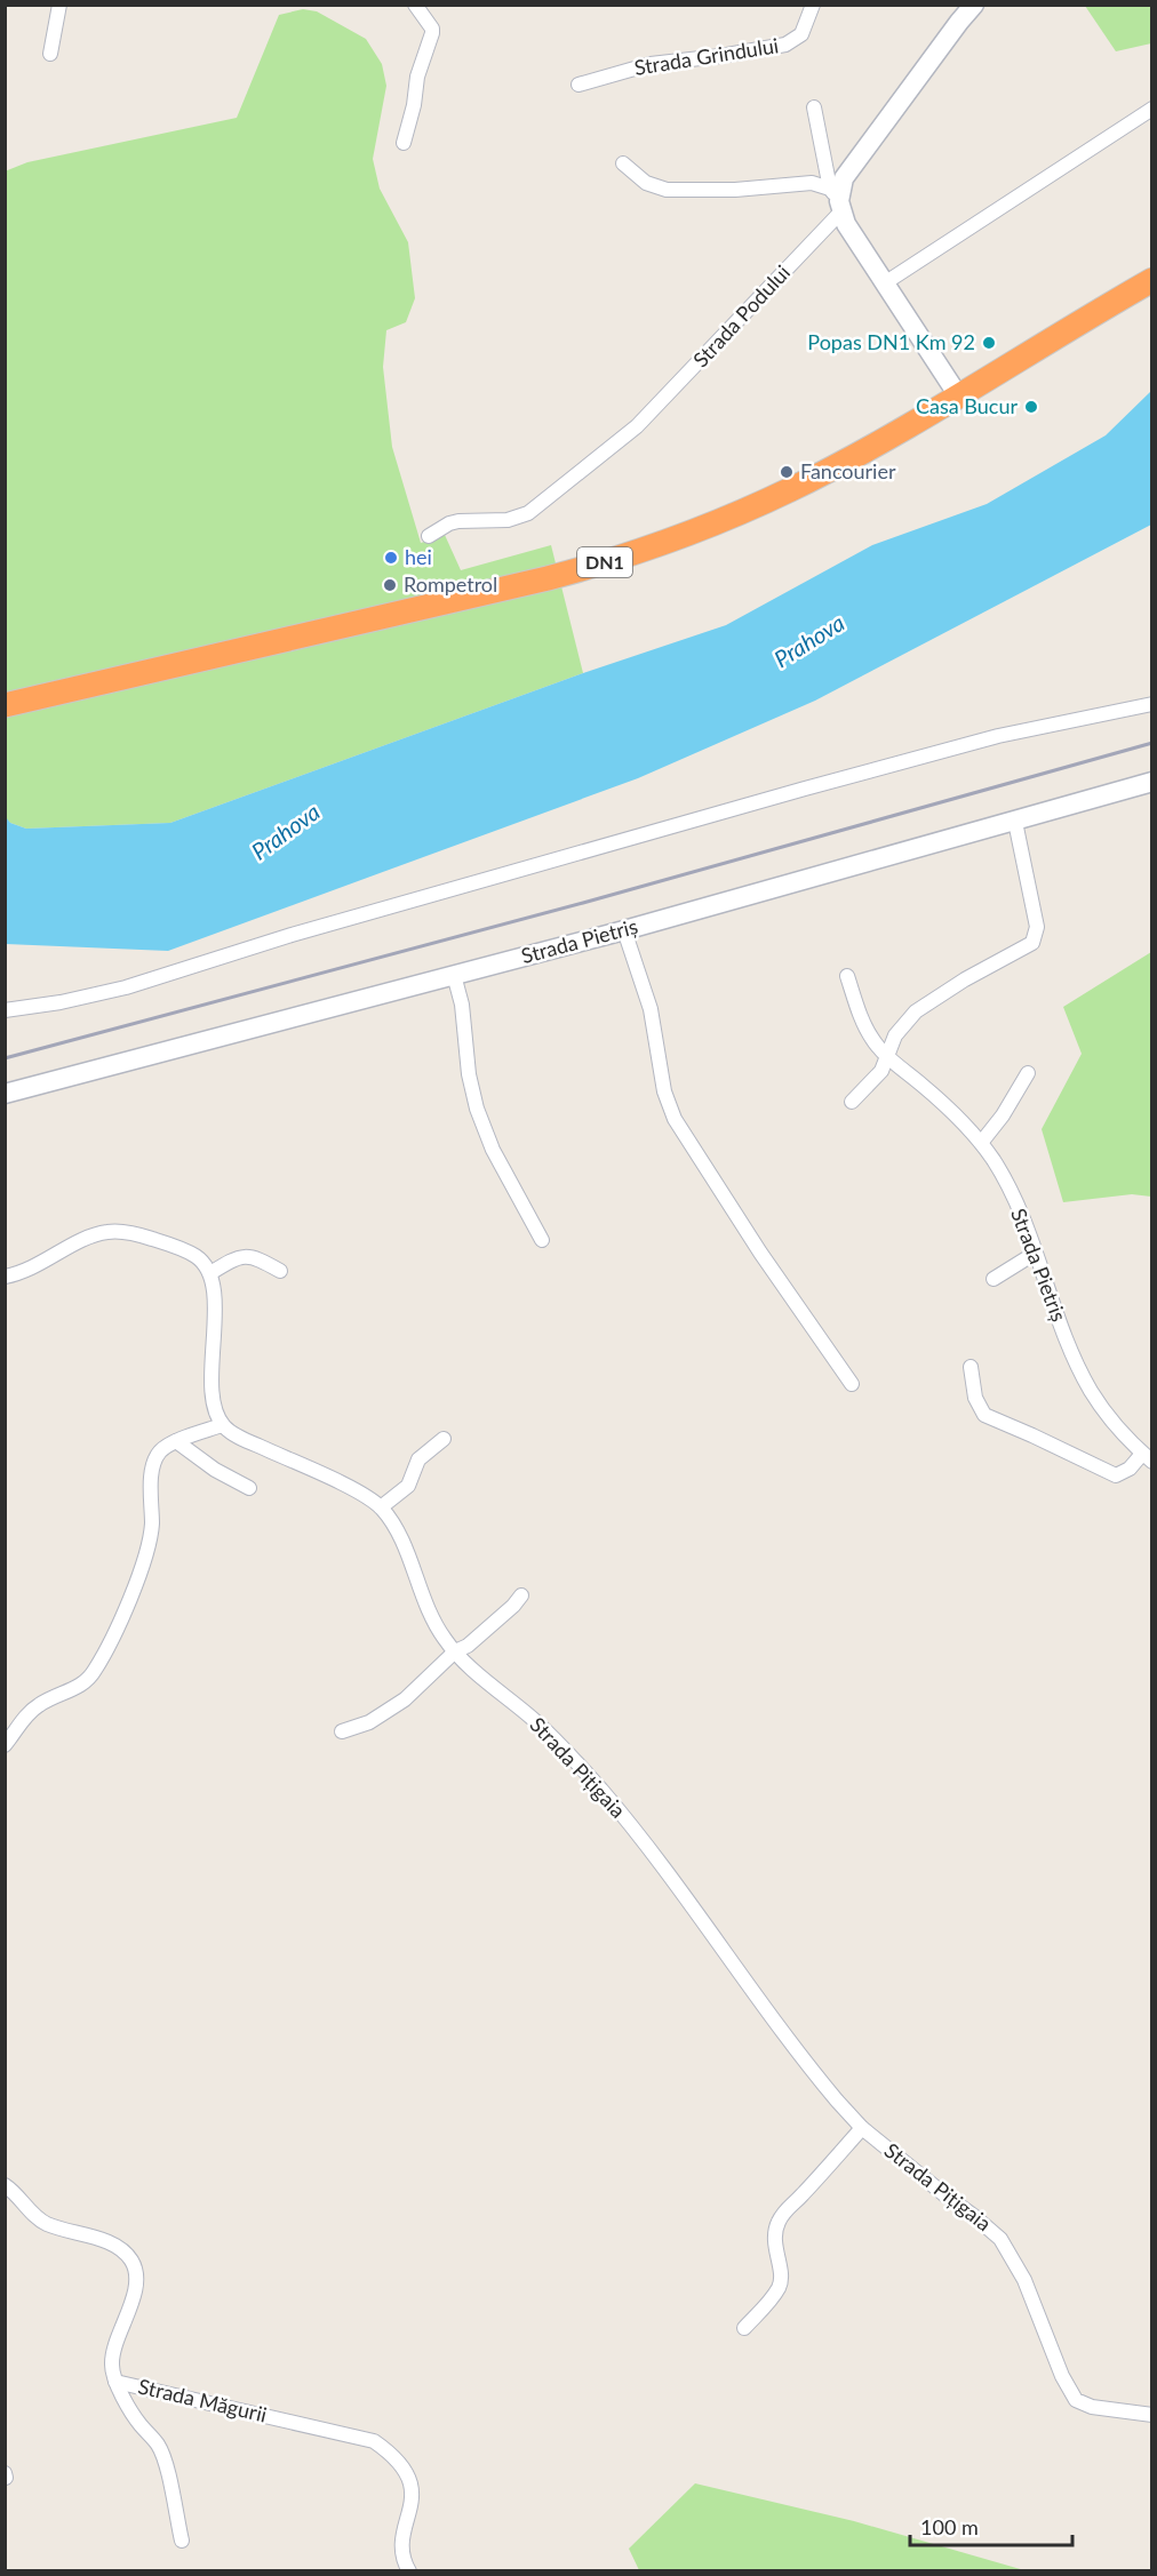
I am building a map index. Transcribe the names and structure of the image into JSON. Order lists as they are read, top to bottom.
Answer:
{
  "streets": {
    "highway": ["DN1"],
    "main road": ["Strada Podului", "Strada Pietriș"],
    "street": ["Strada Grindului", "Strada Pițigaia", "Strada Măgurii"]
  },
  "water": ["Prahova"],
  "places": [
    "Popas DN1 Km 92",
    "Casa Bucur",
    "Fancourier",
    "hei",
    "Rompetrol"
  ],
  "scale_bar": "100 m"
}
